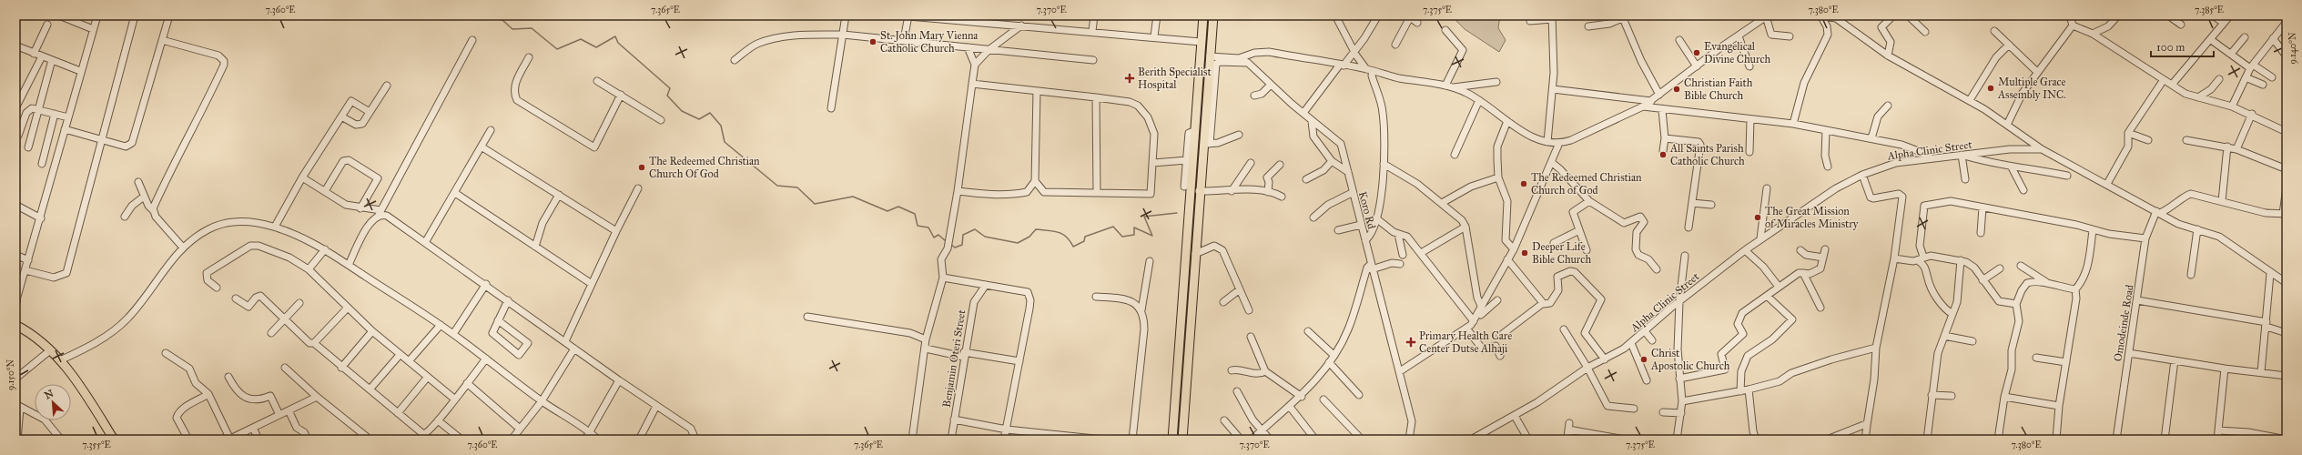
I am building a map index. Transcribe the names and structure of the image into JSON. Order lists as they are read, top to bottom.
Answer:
{
  "streets": {
    "street": [
      "Alpha Clinic Street",
      "Koro Rd",
      "Omodeinde Road",
      "Benjamin Oteri Street"
    ]
  },
  "places": {
    "other": [
      "St. John Mary Vienna Catholic Church",
      "Evangelical Divine Church",
      "Multiple Grace Assembly INC.",
      "Christian Faith Bible Church",
      "All Saints Parish Catholic Church",
      "The Redeemed Christian Church Of God",
      "The Redeemed Christian Church of God",
      "The Great Mission of Miracles Ministry",
      "Deeper Life Bible Church",
      "Christ Apostolic Church"
    ],
    "health": ["Berith Specialist Hospital", "Primary Health Care Center Dutse Alhaji"]
  },
  "scale_bar": "100 m",
  "north": "top left",
  "coordinates": [
    "7.360°E",
    "7.365°E",
    "7.370°E",
    "7.375°E",
    "7.380°E",
    "7.385°E",
    "9.140°N",
    "9.150°N",
    "7.355°E"
  ]
}
